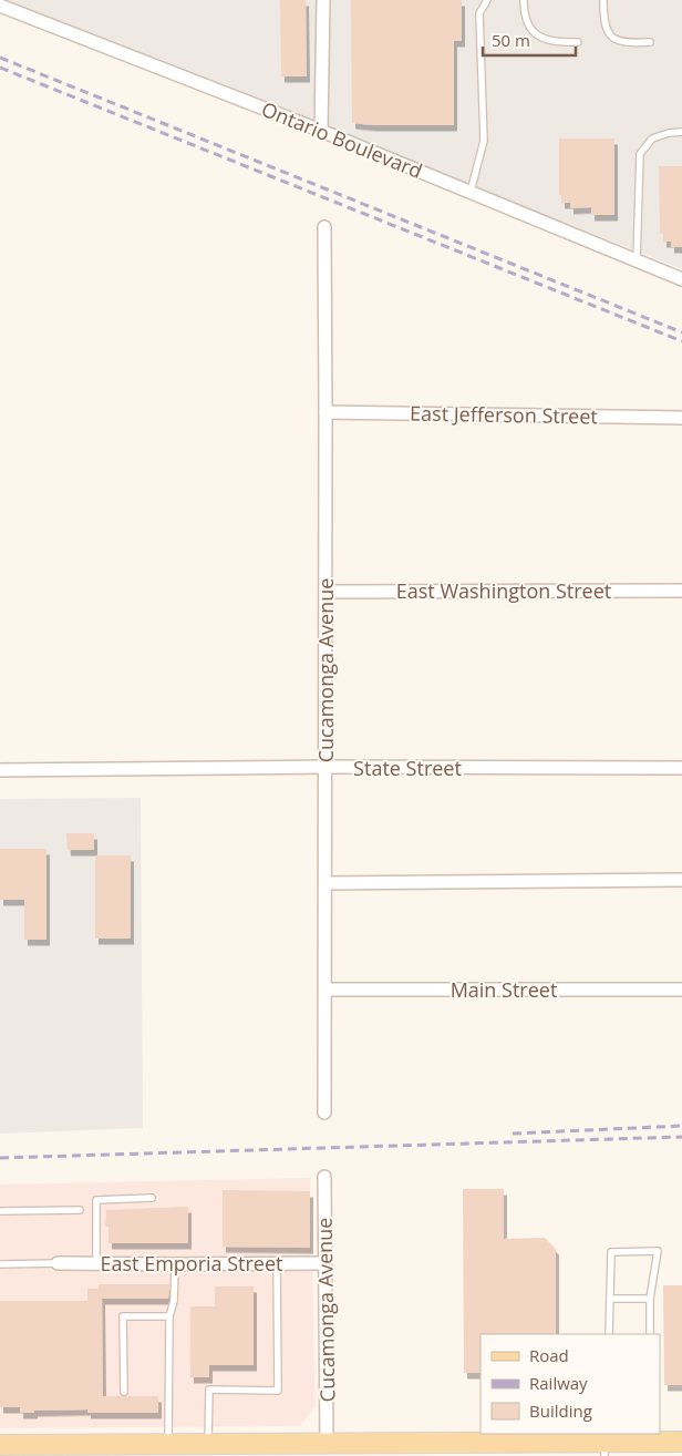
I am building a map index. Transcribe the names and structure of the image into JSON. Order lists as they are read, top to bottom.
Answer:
{
  "streets": {
    "street": [
      "Ontario Boulevard",
      "East Jefferson Street",
      "East Washington Street",
      "Cucamonga Avenue",
      "State Street",
      "Main Street",
      "East Emporia Street"
    ]
  },
  "crossings": [
    ["East Jefferson Street", "Cucamonga Avenue"],
    ["East Washington Street", "Cucamonga Avenue"],
    ["Cucamonga Avenue", "State Street"],
    ["Cucamonga Avenue", "Main Street"],
    ["Cucamonga Avenue", "East Emporia Street"]
  ],
  "legend": ["Road", "Railway", "Building"],
  "scale_bar": "50 m"
}
